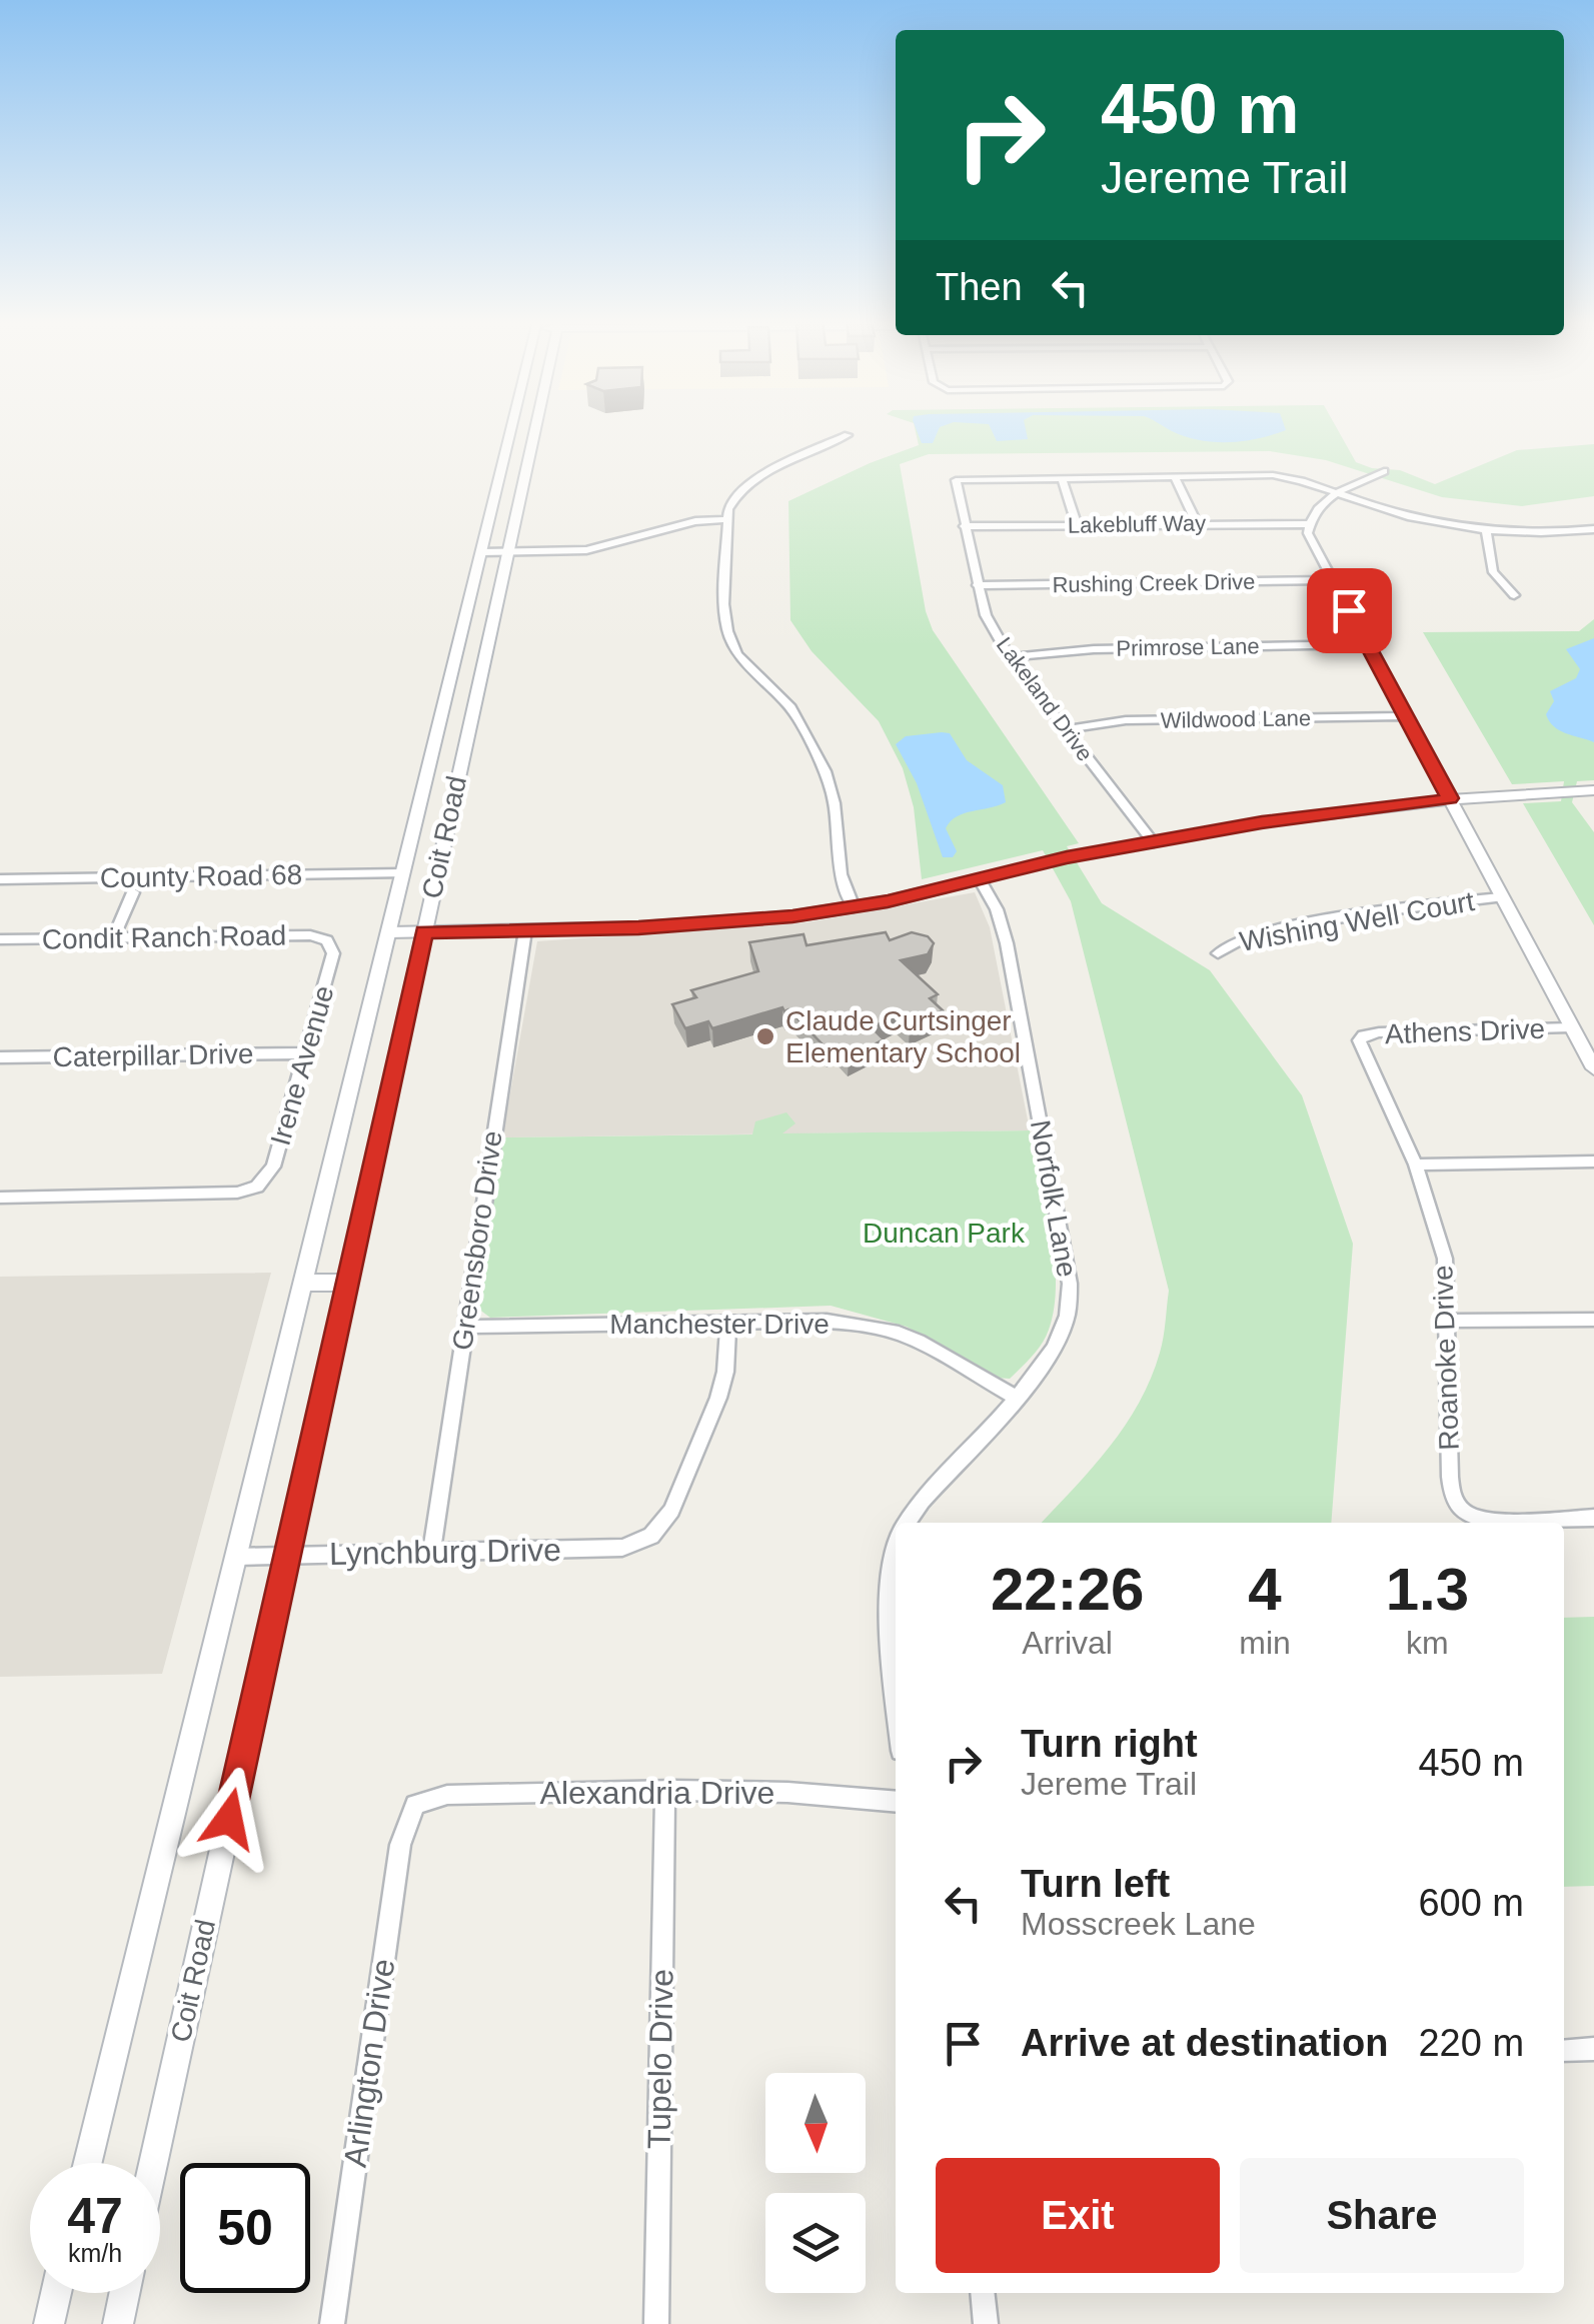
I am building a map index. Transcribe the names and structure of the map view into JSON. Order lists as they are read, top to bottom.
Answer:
{
  "streets": {
    "main road": ["Coit Road"],
    "street": [
      "Lakebluff Way",
      "Rushing Creek Drive",
      "Primrose Lane",
      "Lakeland Drive",
      "Wildwood Lane",
      "County Road 68",
      "Wishing Well Court",
      "Condit Ranch Road",
      "Athens Drive",
      "Caterpillar Drive",
      "Irene Avenue",
      "Norfolk Lane",
      "Greensboro Drive",
      "Manchester Drive",
      "Roanoke Drive",
      "Lynchburg Drive",
      "Alexandria Drive",
      "Tupelo Drive",
      "Arlington Drive"
    ]
  },
  "crossings": [
    ["Lakebluff Way", "Lakeland Drive"],
    ["Rushing Creek Drive", "Lakeland Drive"],
    ["Primrose Lane", "Lakeland Drive"],
    ["Lakeland Drive", "Wildwood Lane"],
    ["Coit Road", "County Road 68"],
    ["Coit Road", "Lynchburg Drive"],
    ["Condit Ranch Road", "Irene Avenue"],
    ["Athens Drive", "Roanoke Drive"],
    ["Caterpillar Drive", "Irene Avenue"],
    ["Norfolk Lane", "Manchester Drive"],
    ["Greensboro Drive", "Manchester Drive"],
    ["Greensboro Drive", "Lynchburg Drive"],
    ["Manchester Drive", "Lynchburg Drive"],
    ["Alexandria Drive", "Tupelo Drive"],
    ["Alexandria Drive", "Arlington Drive"]
  ],
  "parks": ["Duncan Park"],
  "places": ["Claude Curtsinger Elementary School"],
  "north": "bottom",
  "page": {
    "turn": ["450 m", "Jereme Trail"],
    "then": "Then",
    "eta": [
      "22:26",
      "Arrival",
      "4",
      "min",
      "1.3",
      "km"
    ],
    "list": [
      {
        "name": "Turn right",
        "note": "Jereme Trail",
        "value": "450 m"
      },
      {
        "name": "Turn left",
        "note": "Mosscreek Lane",
        "value": "600 m"
      },
      {
        "name": "Arrive at destination",
        "value": "220 m"
      }
    ],
    "buttons": ["Exit", "Share"],
    "speed": "47 km/h",
    "limit": "50"
  }
}
